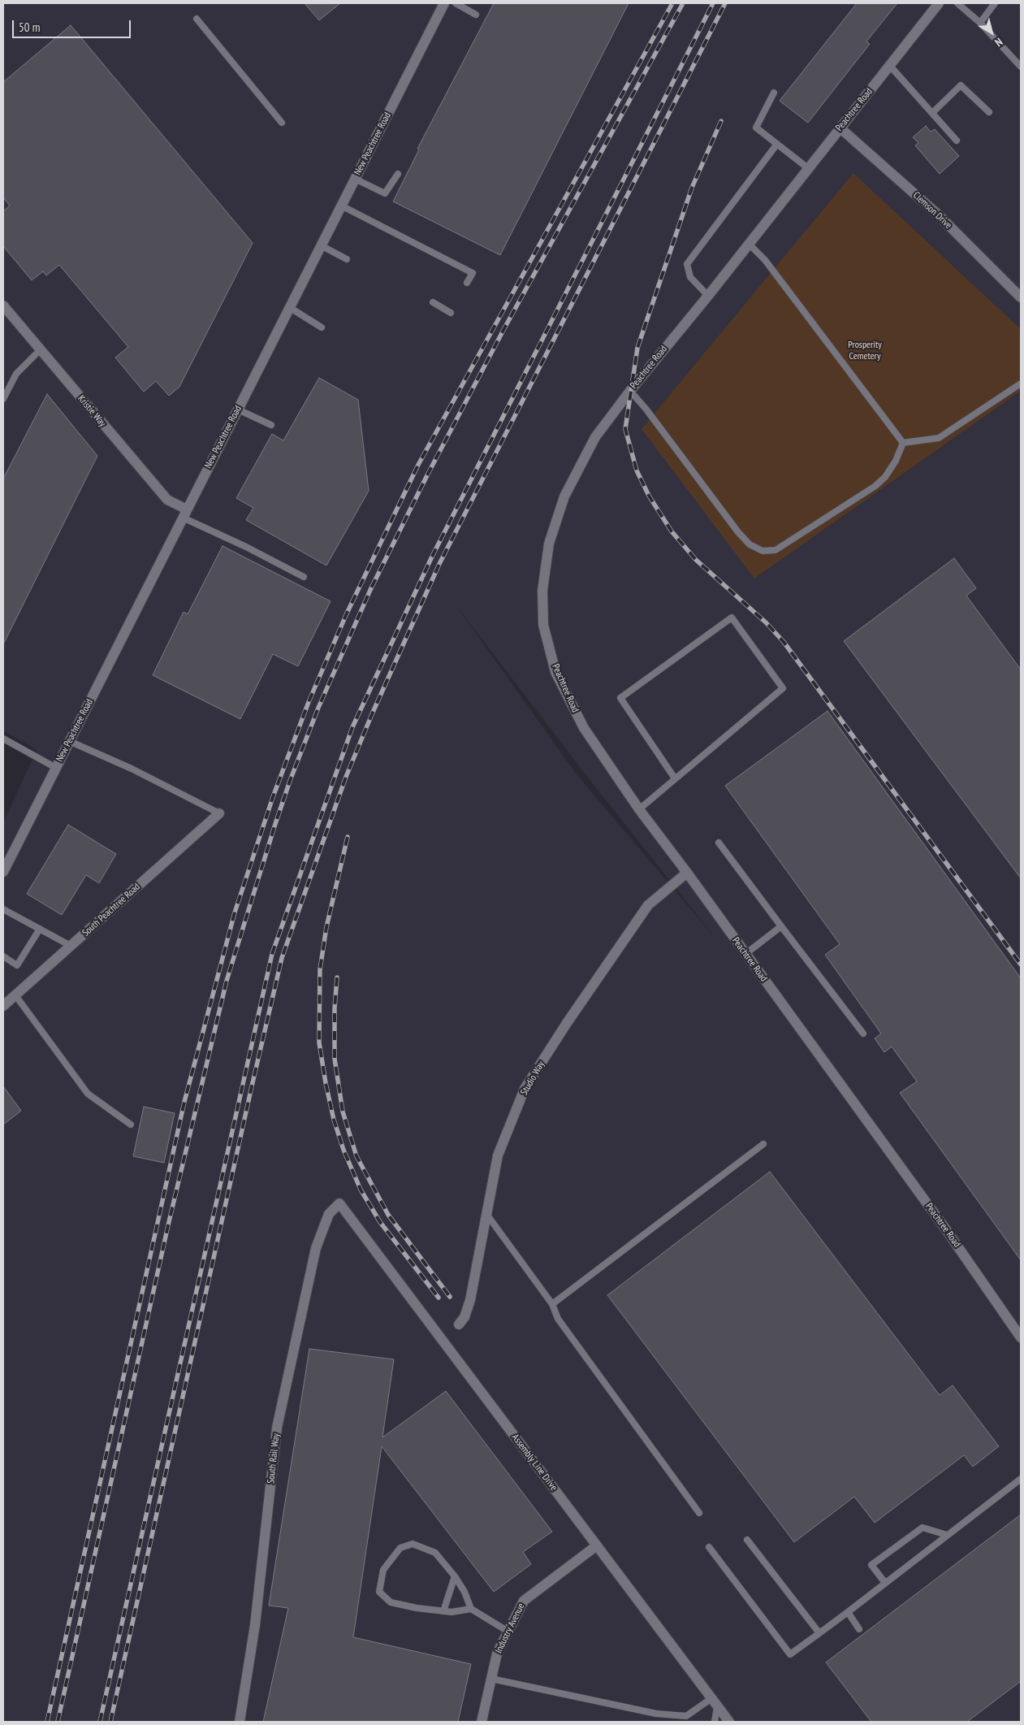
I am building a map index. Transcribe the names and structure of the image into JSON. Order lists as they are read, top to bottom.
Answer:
{
  "streets": {
    "street": [
      "Peachtree Road",
      "New Peachtree Road",
      "Clemson Drive",
      "Kristie Way",
      "South Peachtree Road",
      "Studio Way",
      "South Rail Way",
      "Assembly Line Drive",
      "Industry Avenue"
    ]
  },
  "crossings": [
    ["Peachtree Road", "Clemson Drive"],
    ["Peachtree Road", "Studio Way"],
    ["New Peachtree Road", "Kristie Way"],
    ["South Rail Way", "Assembly Line Drive"],
    ["Assembly Line Drive", "Industry Avenue"]
  ],
  "parks": ["Prosperity Cemetery"],
  "scale_bar": "50 m",
  "north": "bottom right"
}
